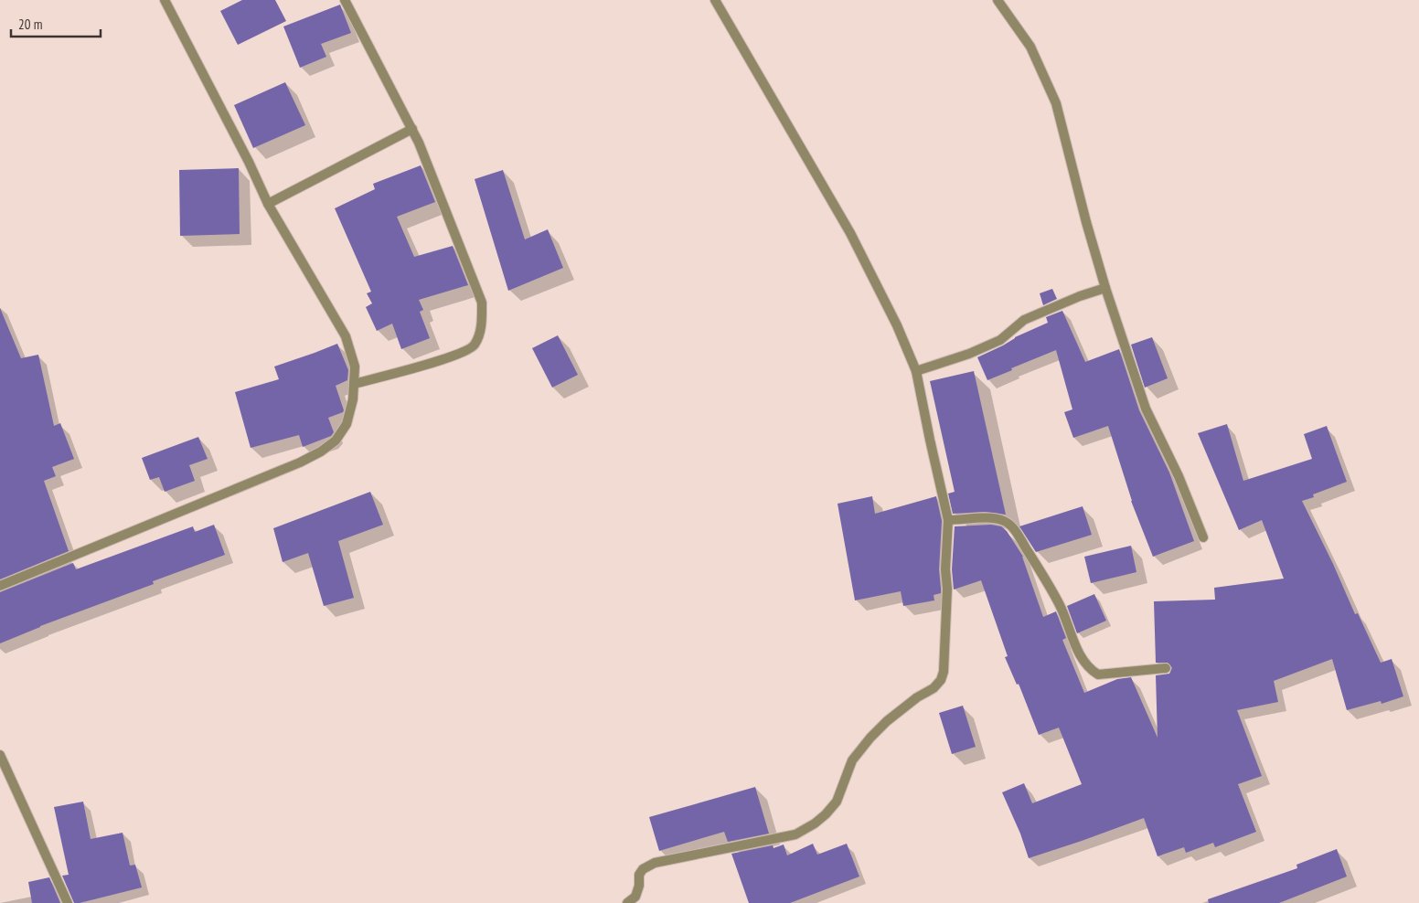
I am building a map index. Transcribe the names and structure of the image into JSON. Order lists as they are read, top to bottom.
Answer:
{
  "scale_bar": "20 m"
}
